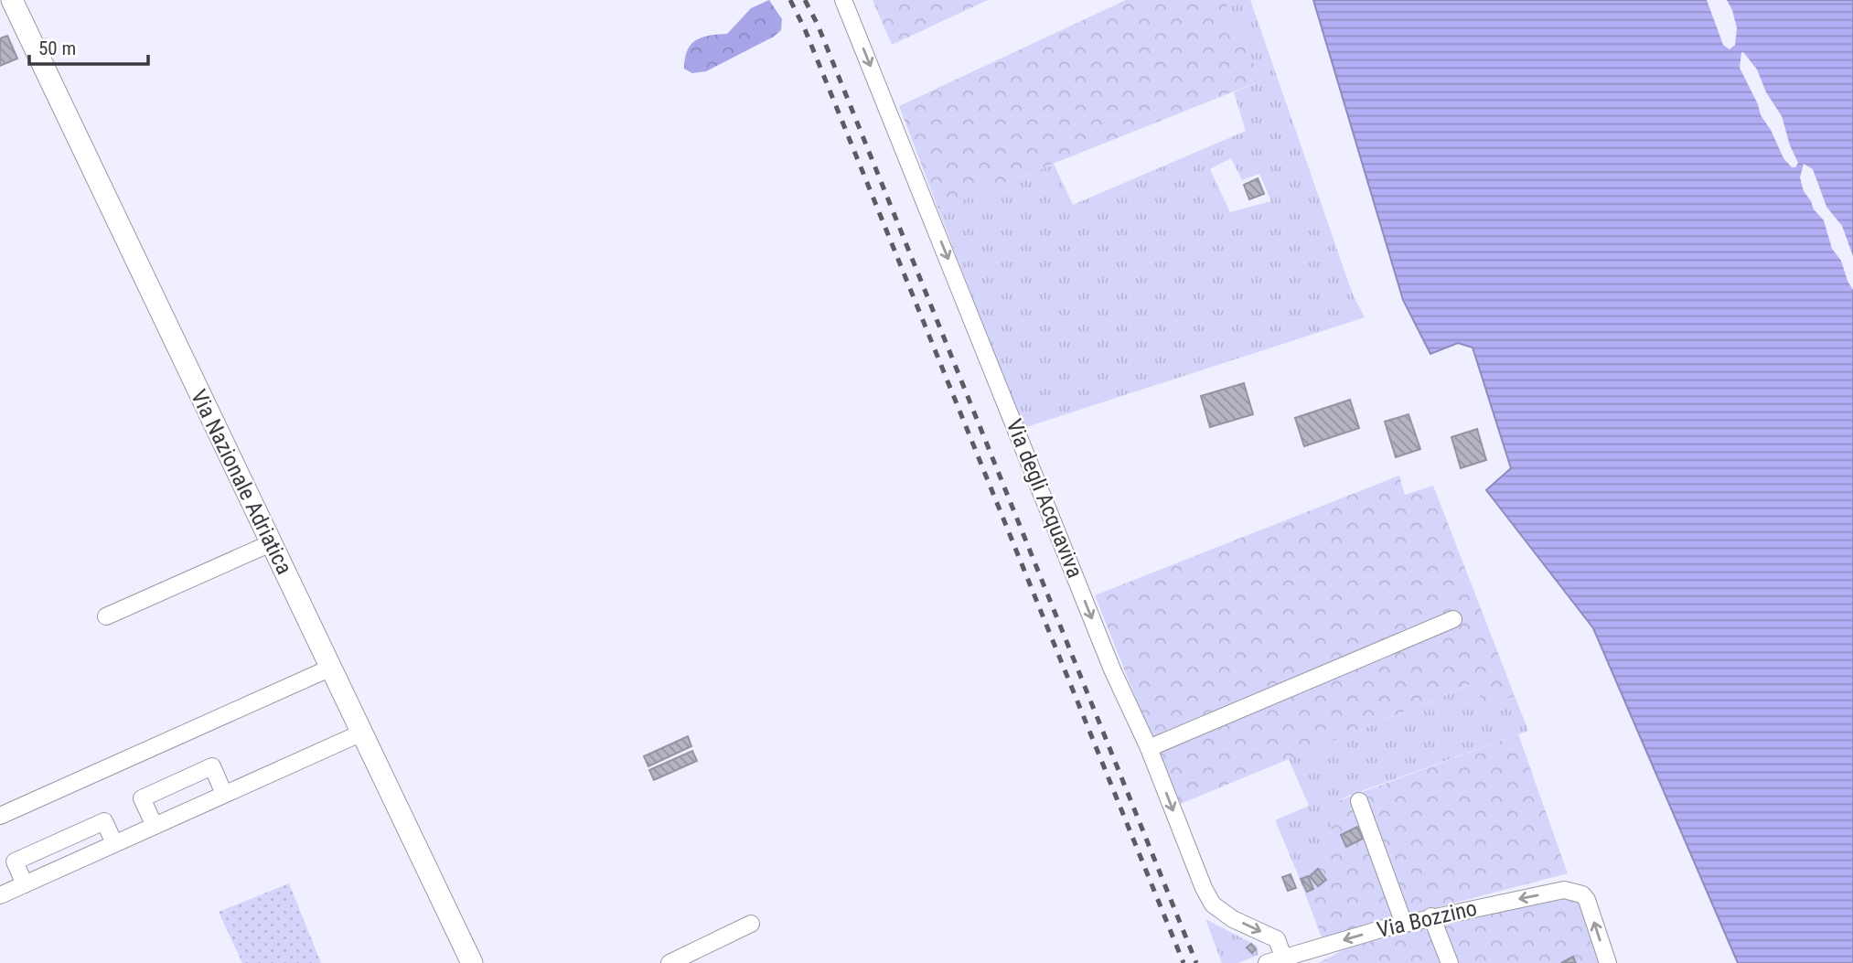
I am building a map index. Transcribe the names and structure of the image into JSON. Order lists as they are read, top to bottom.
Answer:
{
  "streets": {
    "main road": ["Via Nazionale Adriatica"],
    "street": ["Via degli Acquaviva", "Via Bozzino"]
  },
  "crossings": [
    ["Via degli Acquaviva", "Via Bozzino"]
  ],
  "one_way": ["Via degli Acquaviva", "Via Bozzino"],
  "scale_bar": "50 m"
}
